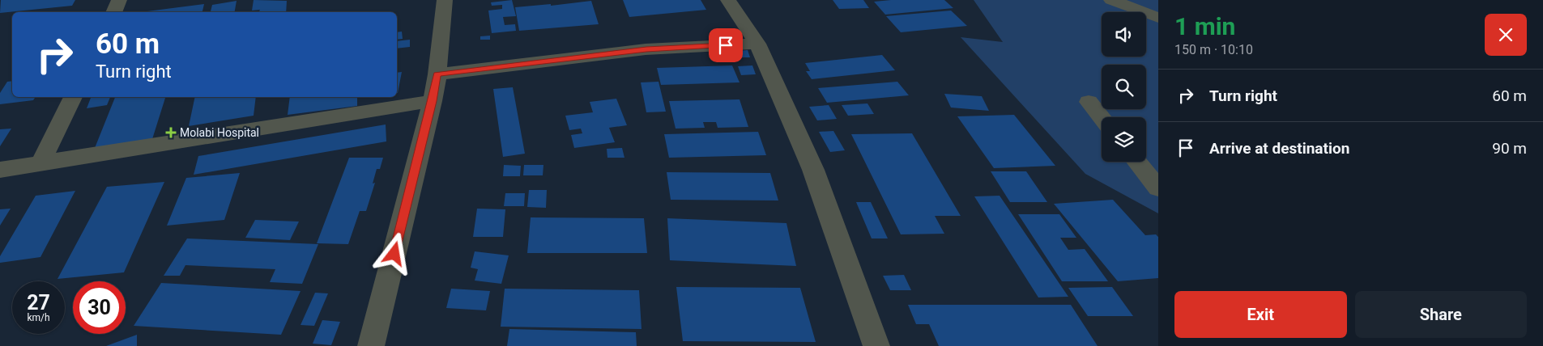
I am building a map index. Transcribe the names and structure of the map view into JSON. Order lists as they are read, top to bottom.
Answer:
{
  "places": {
    "health": ["Molabi Hospital"]
  },
  "page": {
    "heading": ["1 min", "150 m · 10:10"],
    "turn": ["60 m", "Turn right"],
    "list": [
      {
        "name": "Turn right",
        "value": "60 m"
      },
      {
        "name": "Arrive at destination",
        "value": "90 m"
      }
    ],
    "speed": "27 km/h",
    "limit": "30",
    "buttons": ["Exit", "Share"]
  }
}
